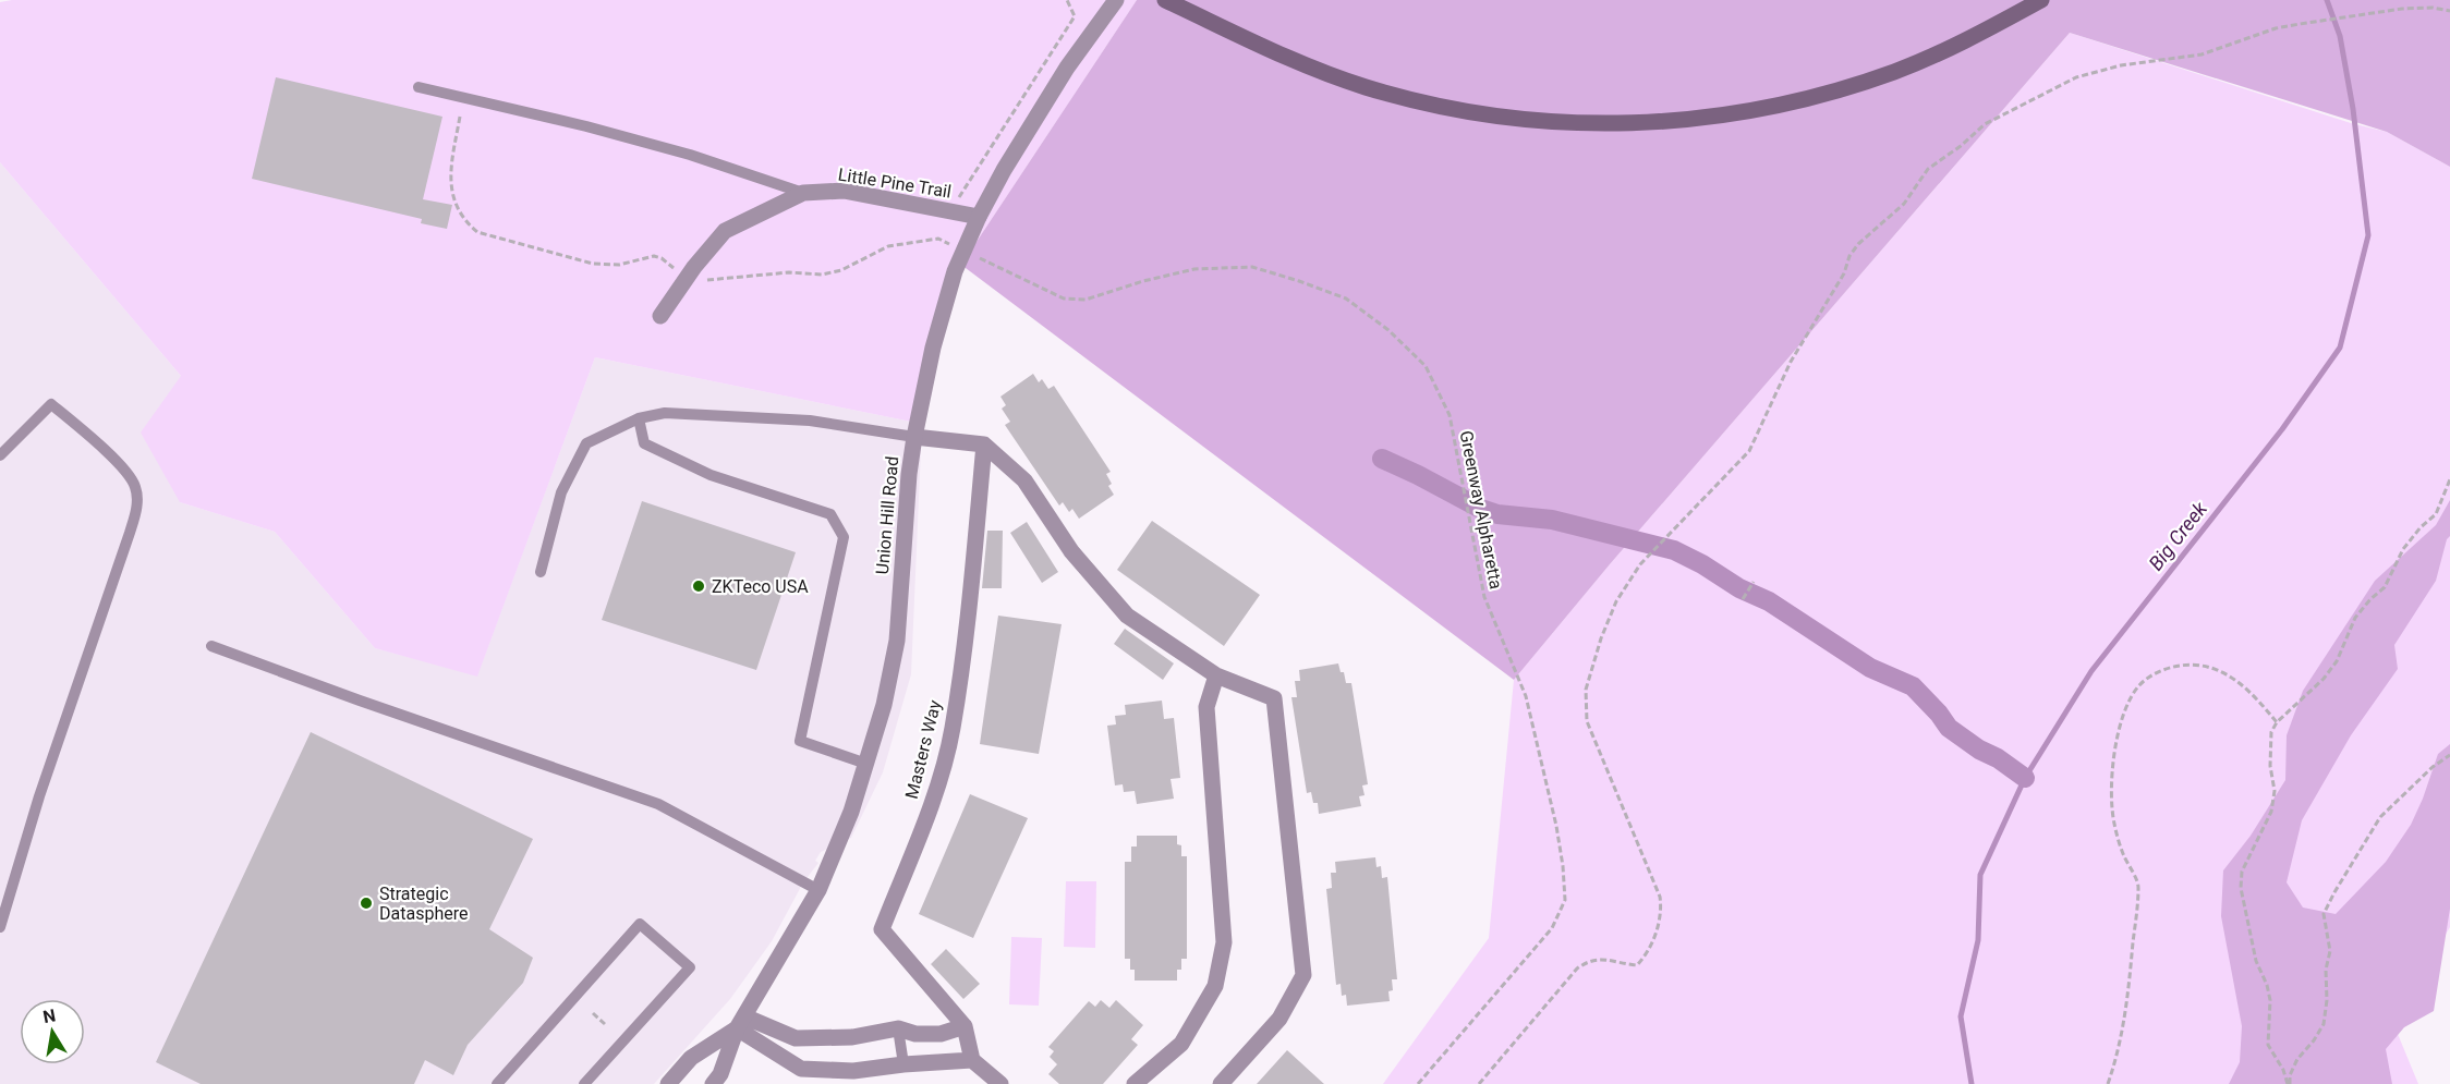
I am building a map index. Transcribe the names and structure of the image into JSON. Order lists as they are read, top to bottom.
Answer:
{
  "streets": {
    "street": ["Little Pine Trail", "Union Hill Road", "Masters Way"],
    "path": ["Greenway Alpharetta"]
  },
  "crossings": [
    ["Little Pine Trail", "Union Hill Road"]
  ],
  "water": ["Big Creek"],
  "places": ["ZKTeco USA", "Strategic Datasphere"],
  "north": "top"
}
